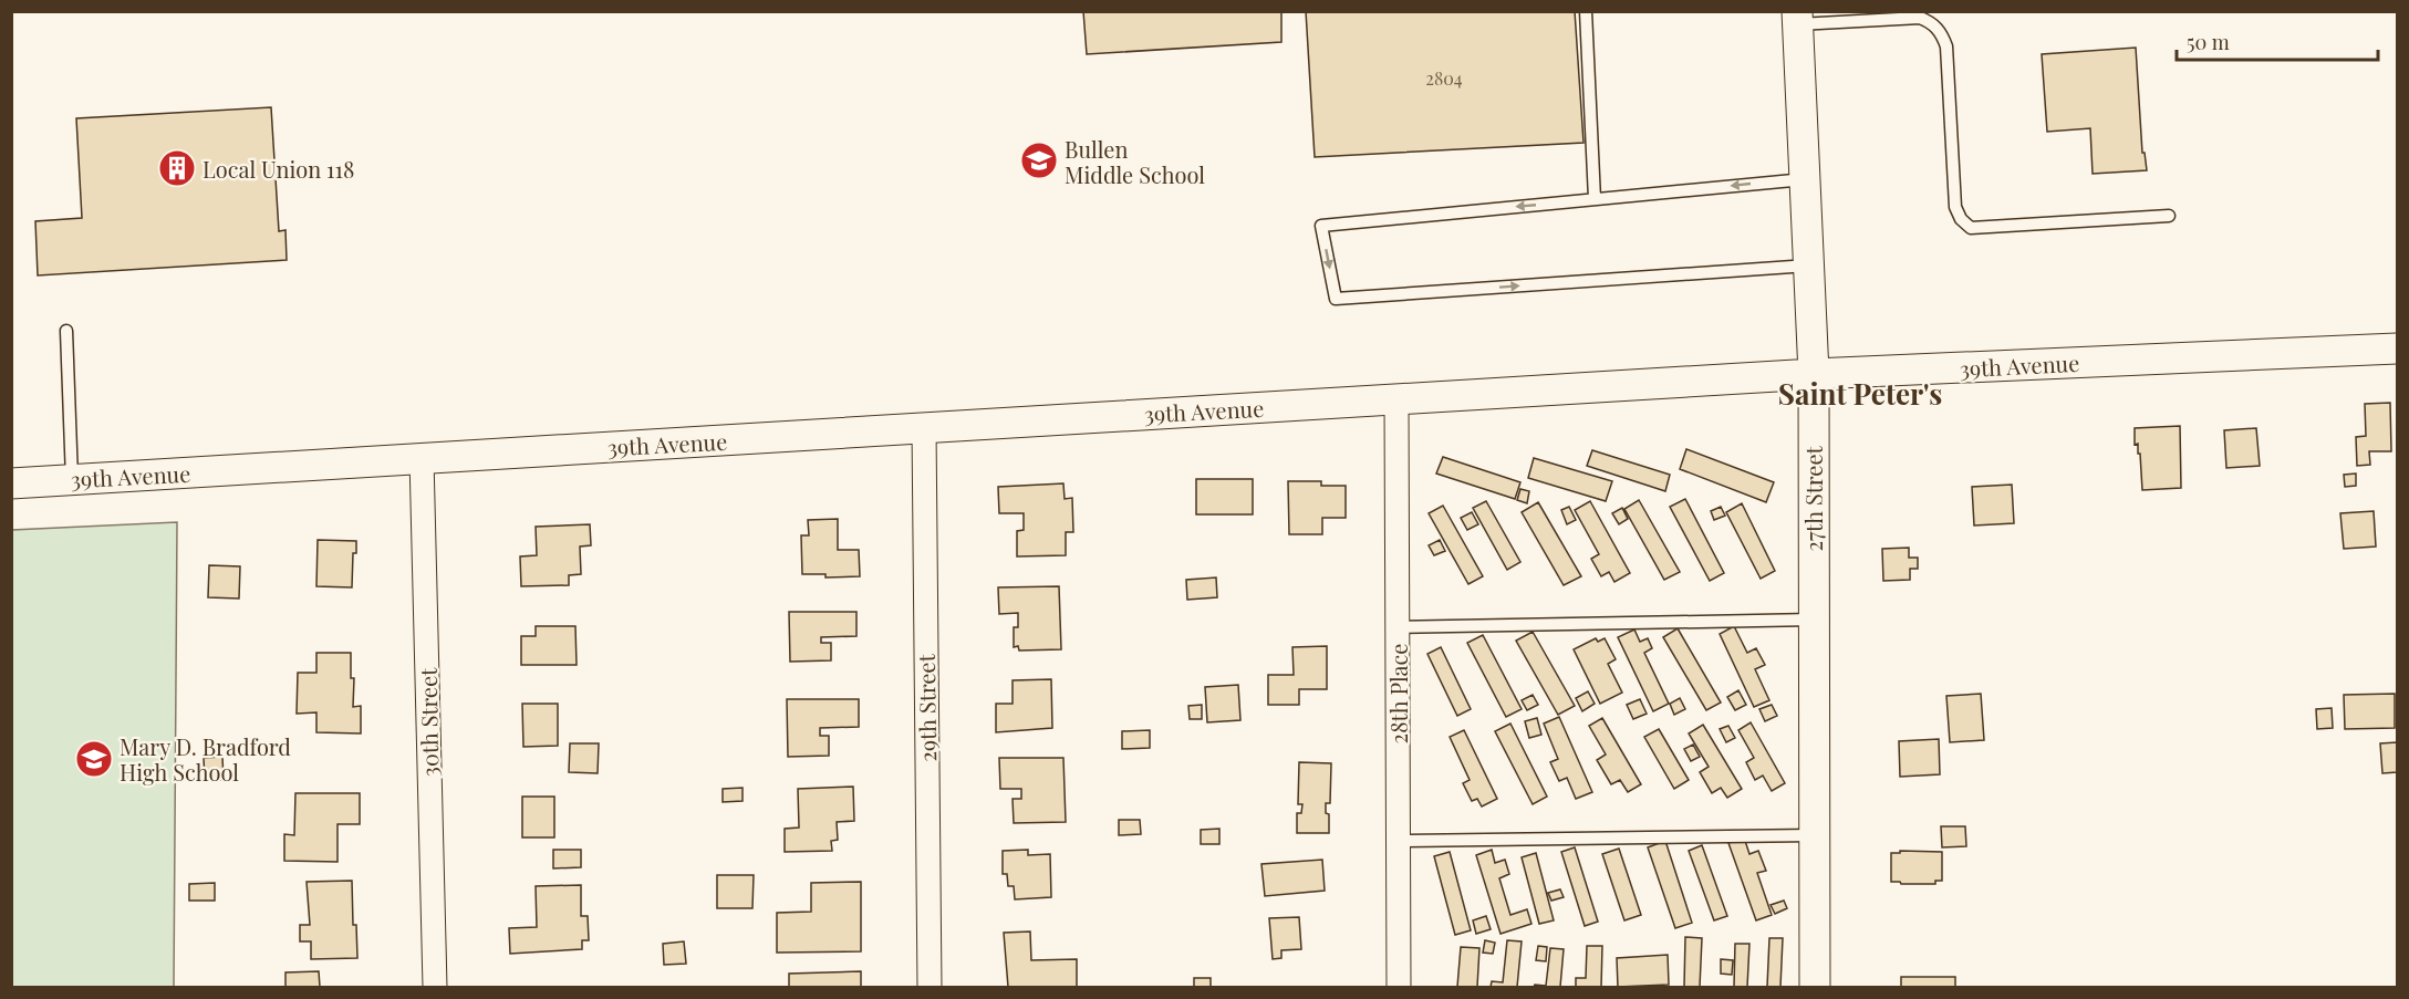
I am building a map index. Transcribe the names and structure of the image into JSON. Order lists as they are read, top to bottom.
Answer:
{
  "streets": {
    "street": [
      "39th Avenue",
      "27th Street",
      "28th Place",
      "29th Street",
      "30th Street"
    ]
  },
  "crossings": [
    ["39th Avenue", "27th Street"],
    ["39th Avenue", "28th Place"],
    ["39th Avenue", "29th Street"],
    ["39th Avenue", "30th Street"]
  ],
  "districts": ["Saint Peter's"],
  "places": {
    "school or university": ["Bullen Middle School", "Mary D. Bradford High School"],
    "building": ["Local Union 118"]
  },
  "house_numbers": ["2804"],
  "scale_bar": "50 m"
}
